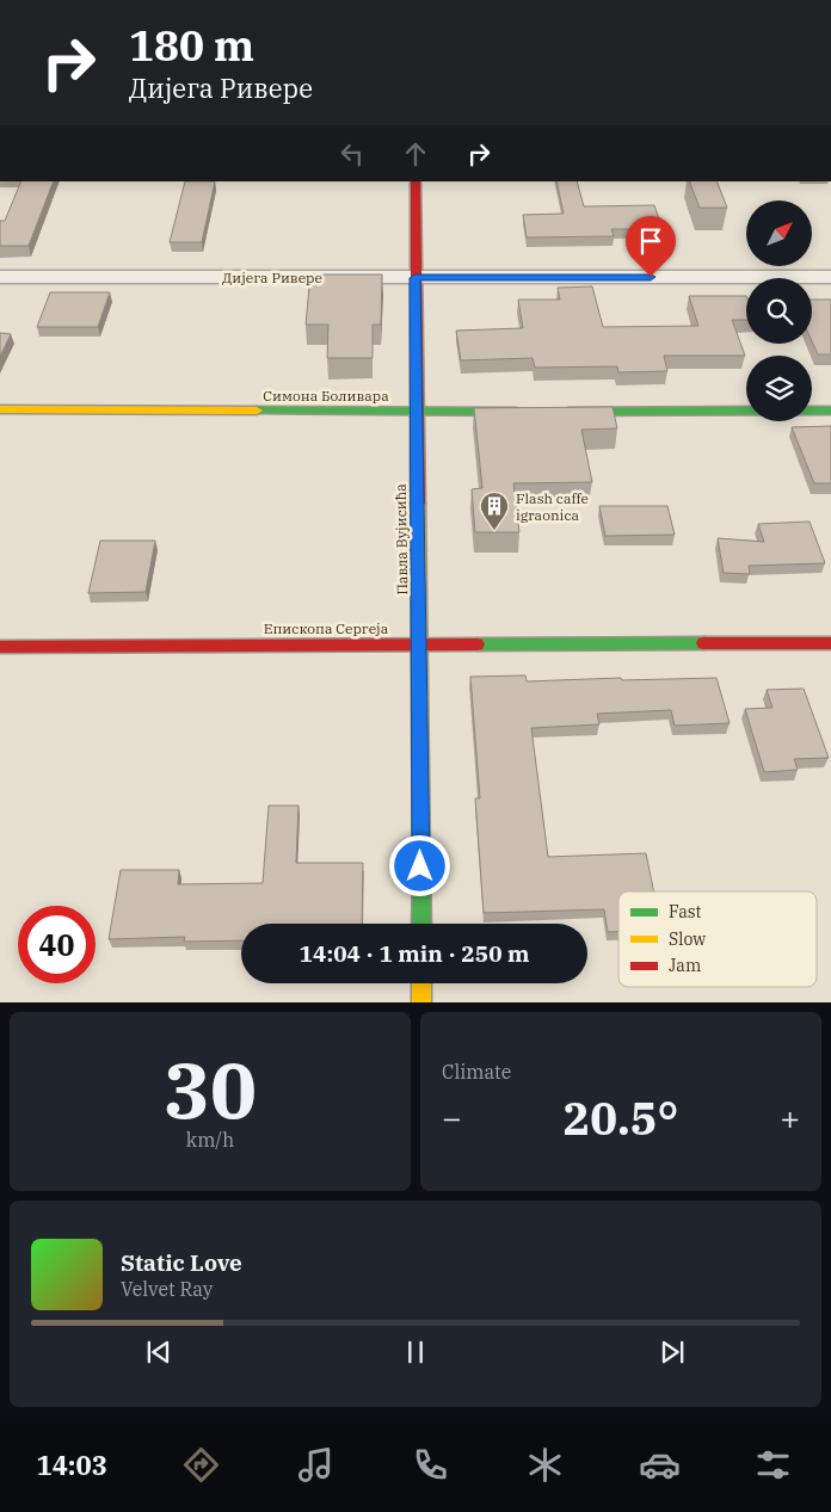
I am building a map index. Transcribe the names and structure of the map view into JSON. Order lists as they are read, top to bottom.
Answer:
{
  "streets": {
    "street": [
      "Дијега Ривере",
      "Симона Боливара",
      "Павла Вујисића",
      "Епископа Сергеја"
    ]
  },
  "crossings": [
    ["Дијега Ривере", "Павла Вујисића"],
    ["Симона Боливара", "Павла Вујисића"],
    ["Павла Вујисића", "Епископа Сергеја"]
  ],
  "places": {
    "building": ["Flash caffe igraonica"]
  },
  "legend": ["Fast", "Slow", "Jam"],
  "north": "top right",
  "page": {
    "turn": ["180 m", "Дијега Ривере"],
    "limit": "40",
    "trip": "14:04 · 1 min · 250 m",
    "tile": [
      ["30", "km/h"],
      "Climate"
    ],
    "heat": ["−", "20.5°", "+"],
    "song": ["Static Love", "Velvet Ray"],
    "tabs": "14:03"
  }
}
